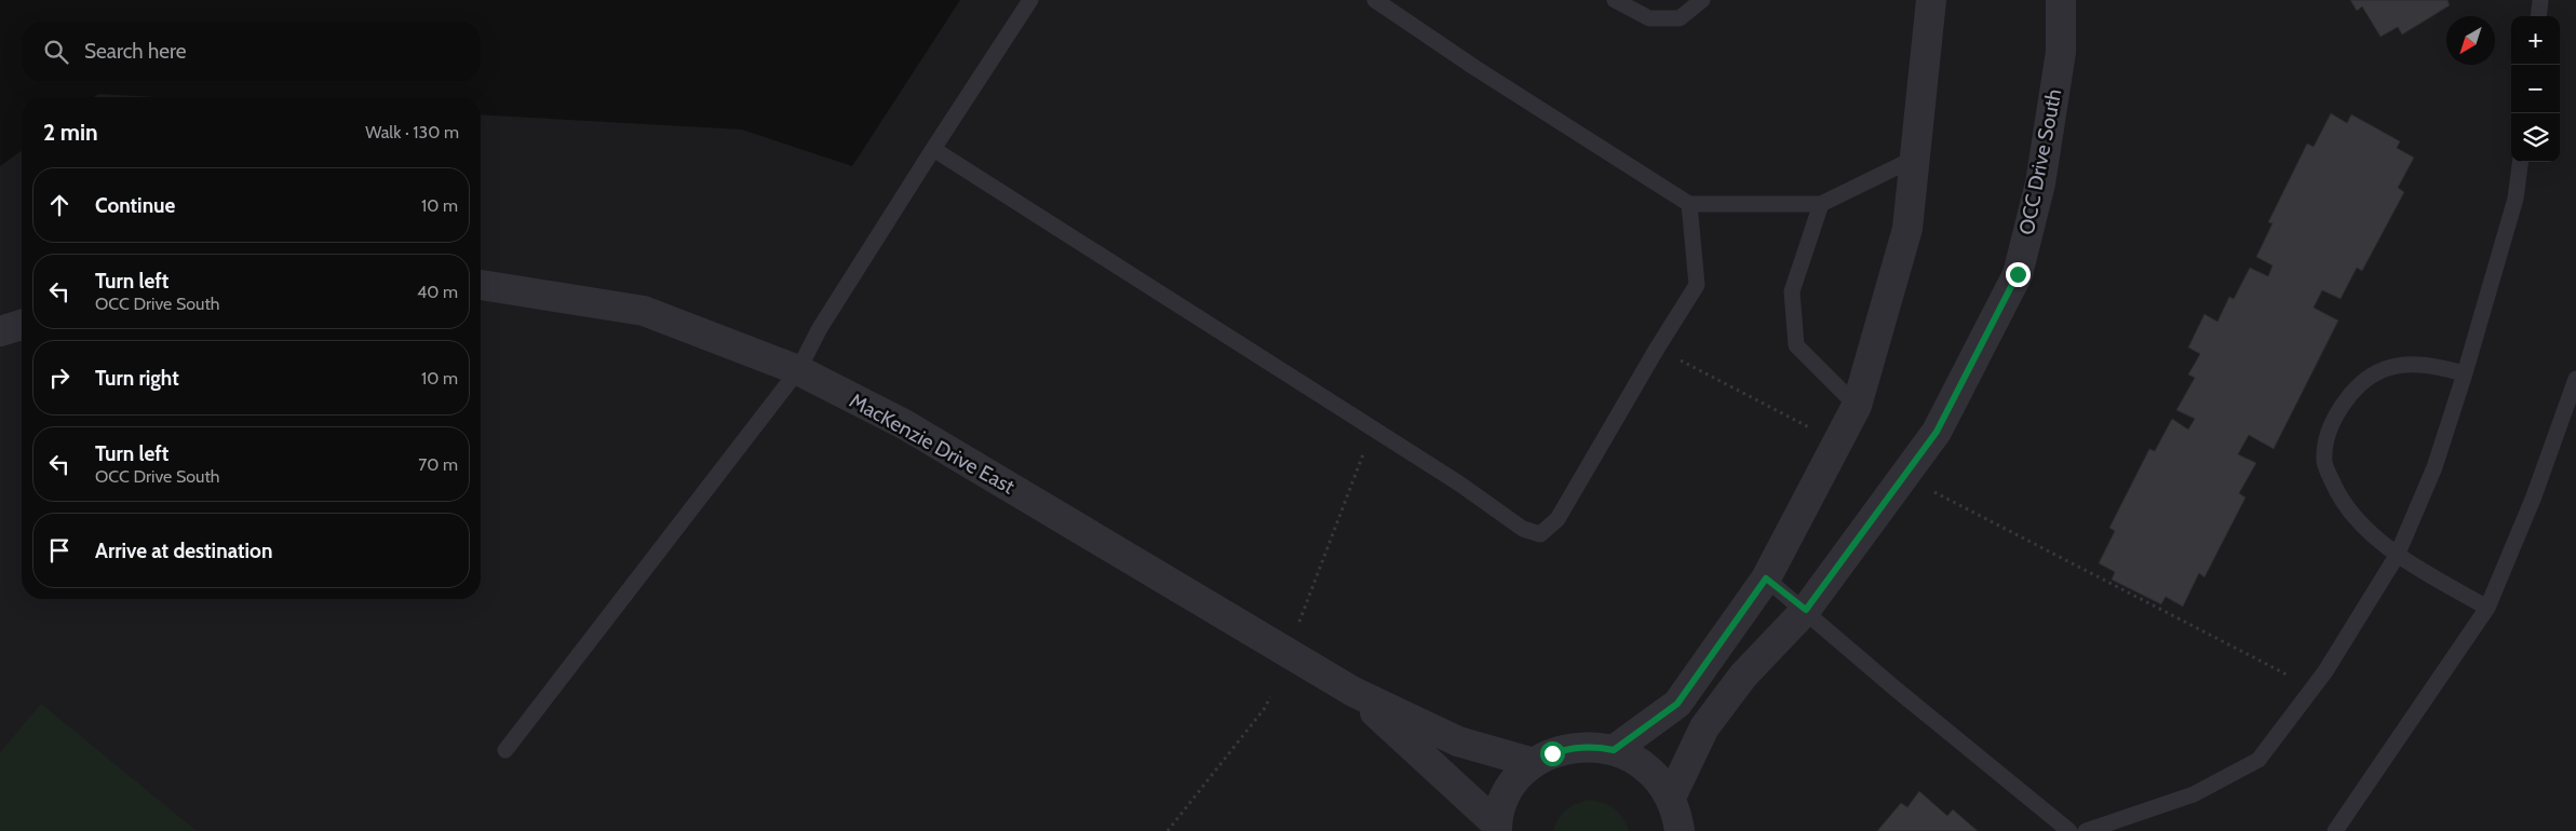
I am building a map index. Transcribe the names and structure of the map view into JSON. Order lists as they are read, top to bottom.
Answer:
{
  "streets": {
    "street": ["OCC Drive South", "MacKenzie Drive East"]
  },
  "north": "bottom left",
  "page": {
    "map_buttons": ["+", "−"],
    "search": "Search here",
    "heading": ["2 min", "Walk · 130 m"],
    "list": [
      ["Continue", "10 m"],
      ["Turn left", "OCC Drive South", "40 m"],
      ["Turn right", "10 m"],
      ["Turn left", "OCC Drive South", "70 m"],
      "Arrive at destination"
    ]
  }
}
